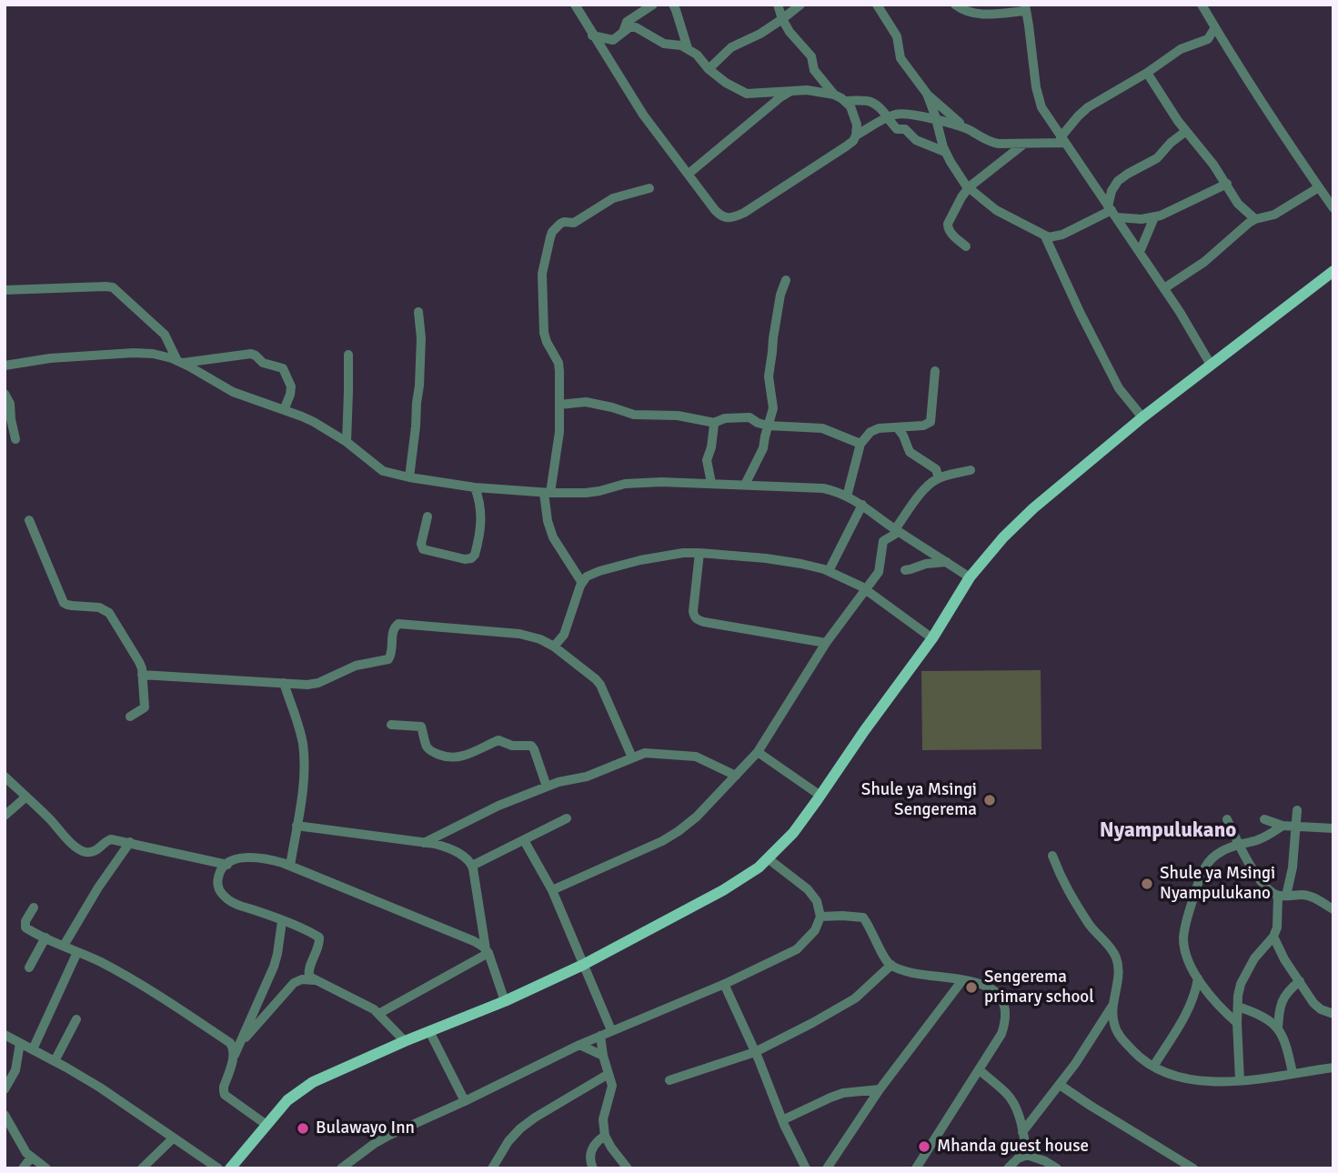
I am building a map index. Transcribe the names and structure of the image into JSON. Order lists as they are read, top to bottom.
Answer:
{
  "districts": ["Nyampulukano"],
  "places": [
    "Shule ya Msingi Sengerema",
    "Shule ya Msingi Nyampulukano",
    "Sengerema primary school",
    "Bulawayo Inn",
    "Mhanda guest house"
  ]
}
